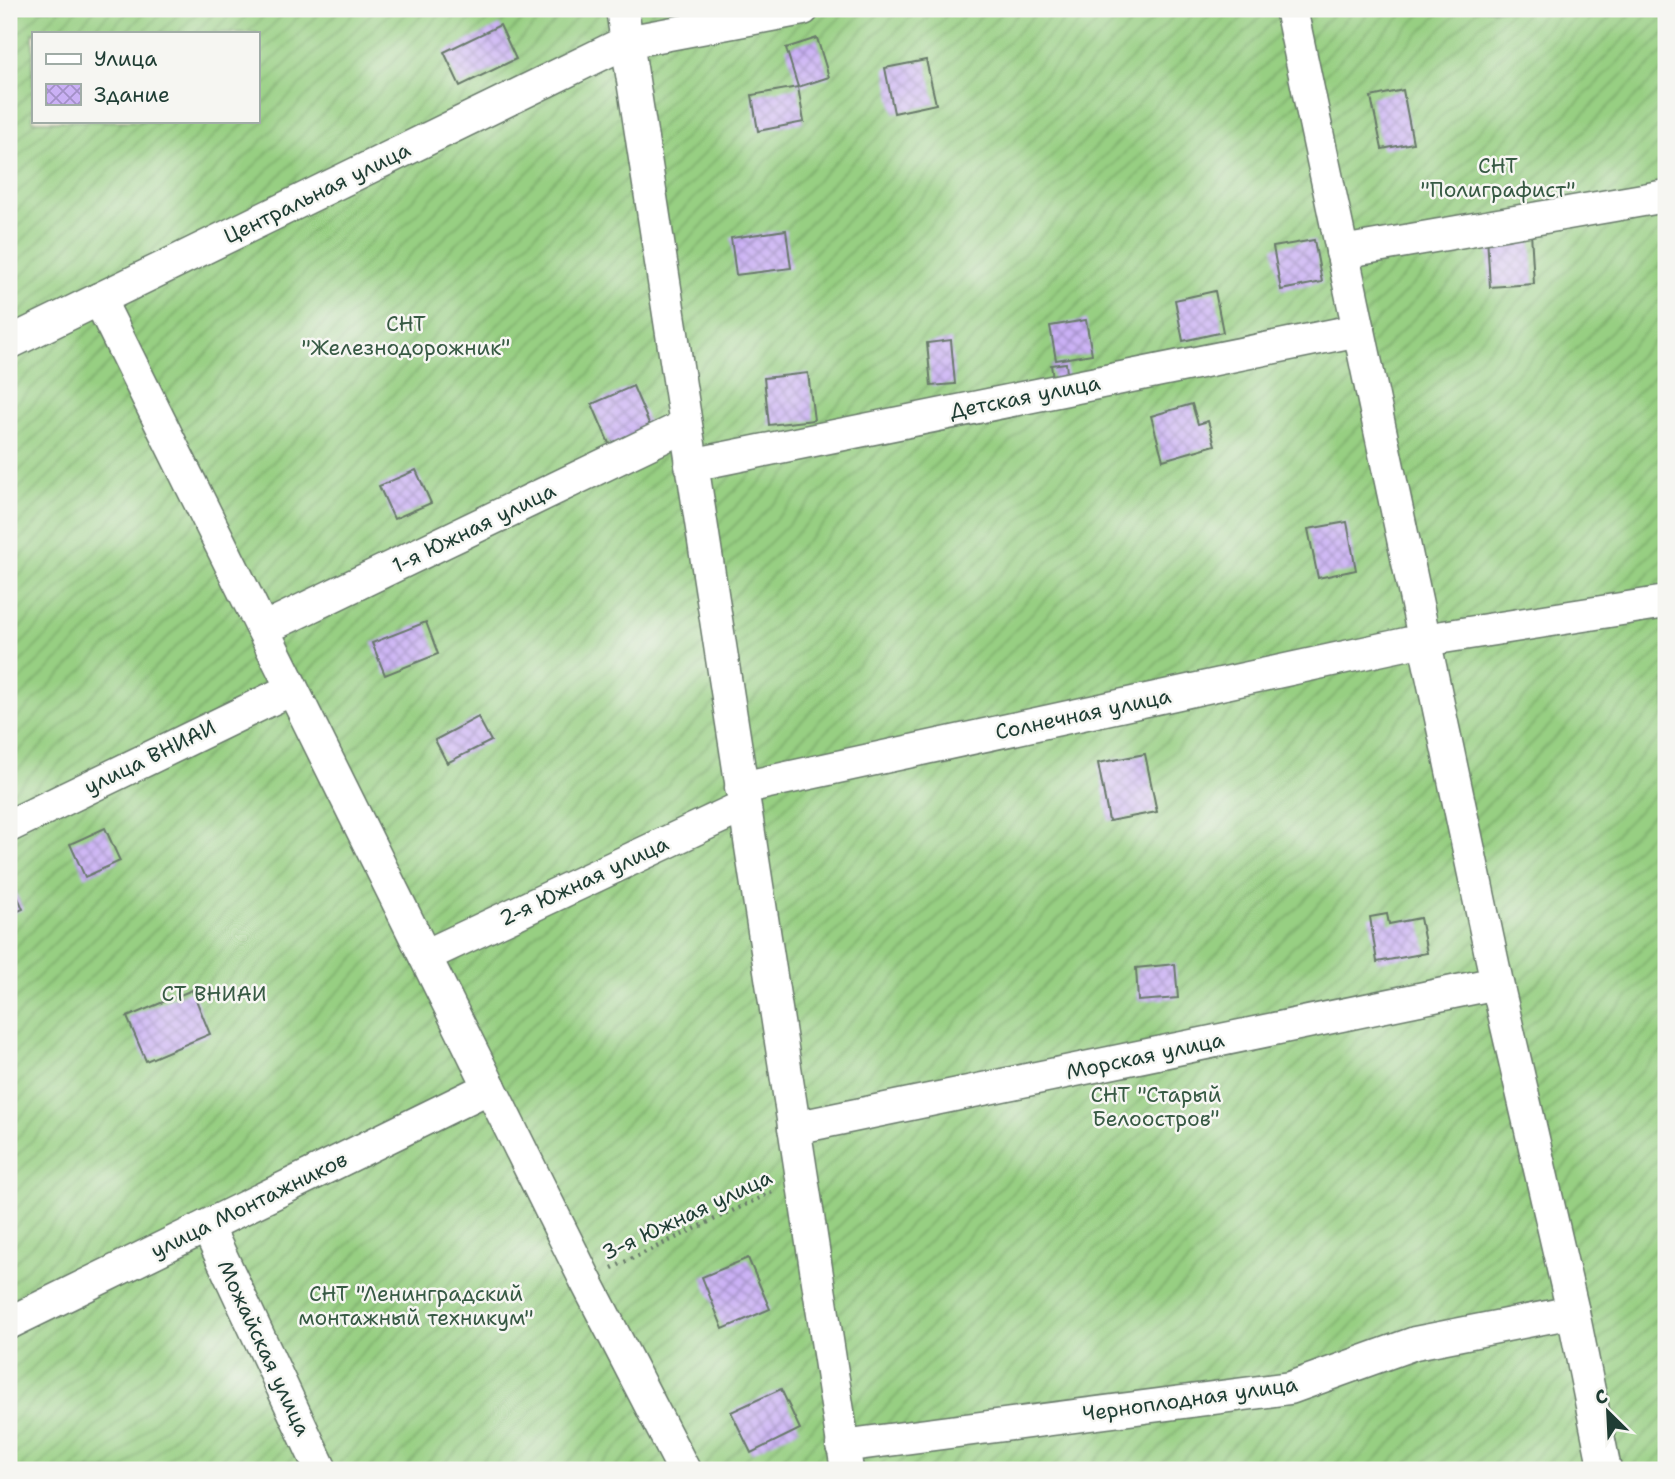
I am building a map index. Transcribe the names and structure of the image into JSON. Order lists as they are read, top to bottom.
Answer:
{
  "streets": {
    "street": [
      "Центральная улица",
      "Детская улица",
      "1-я Южная улица",
      "Солнечная улица",
      "улица ВНИАИ",
      "2-я Южная улица",
      "Морская улица",
      "улица Монтажников",
      "Можайская улица",
      "Черноплодная улица"
    ],
    "path": ["3-я Южная улица"]
  },
  "crossings": [
    ["Солнечная улица", "2-я Южная улица"],
    ["улица Монтажников", "Можайская улица"]
  ],
  "parks": [
    "СНТ \"Полиграфист\"",
    "СНТ \"Железнодорожник\"",
    "СТ ВНИАИ",
    "СНТ \"Старый Белоостров\"",
    "СНТ \"Ленинградский монтажный техникум\""
  ],
  "legend": ["Улица", "Здание"],
  "north": "top left"
}
